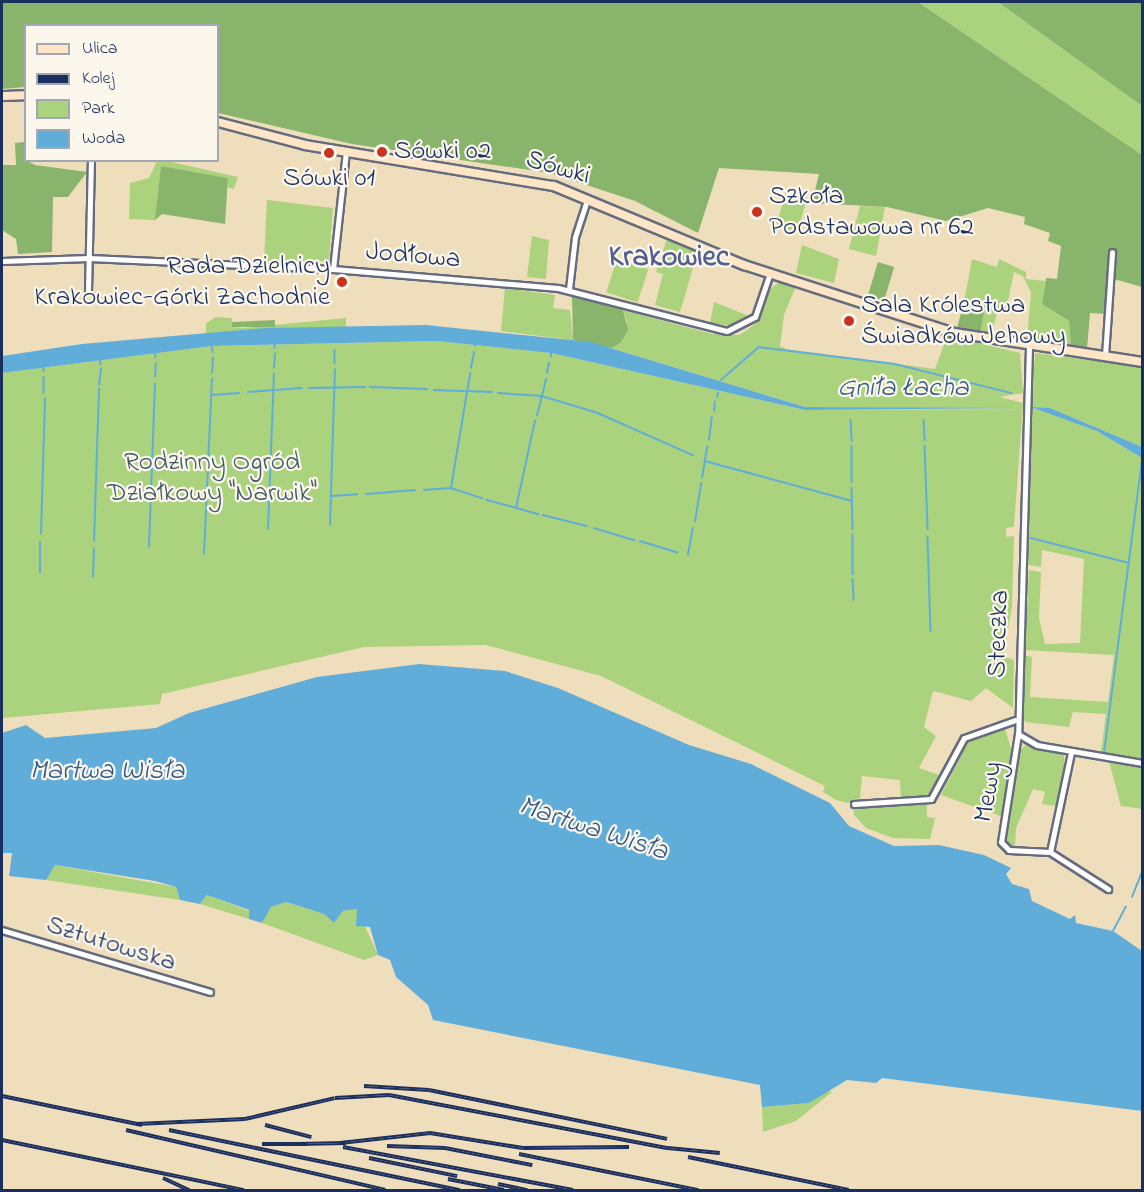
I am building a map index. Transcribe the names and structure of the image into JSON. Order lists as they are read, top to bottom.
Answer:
{
  "streets": {
    "street": [
      "Sówki",
      "Jodłowa",
      "Steczka",
      "Mewy",
      "Sztutowska"
    ]
  },
  "crossings": [
    ["Sówki", "Jodłowa"],
    ["Sówki", "Steczka"],
    ["Steczka", "Mewy"]
  ],
  "districts": ["Krakowiec"],
  "water": ["Gniła Łacha", "Martwa Wisła"],
  "parks": ["Rodzinny Ogród Działkowy \"Narwik\""],
  "places": [
    "Sówki 02",
    "Sówki 01",
    "Szkoła Podstawowa nr 62",
    "Rada Dzielnicy Krakowiec-Górki Zachodnie",
    "Sala Królestwa Świadków Jehowy"
  ],
  "legend": [
    "Ulica",
    "Kolej",
    "Park",
    "Woda"
  ]
}
